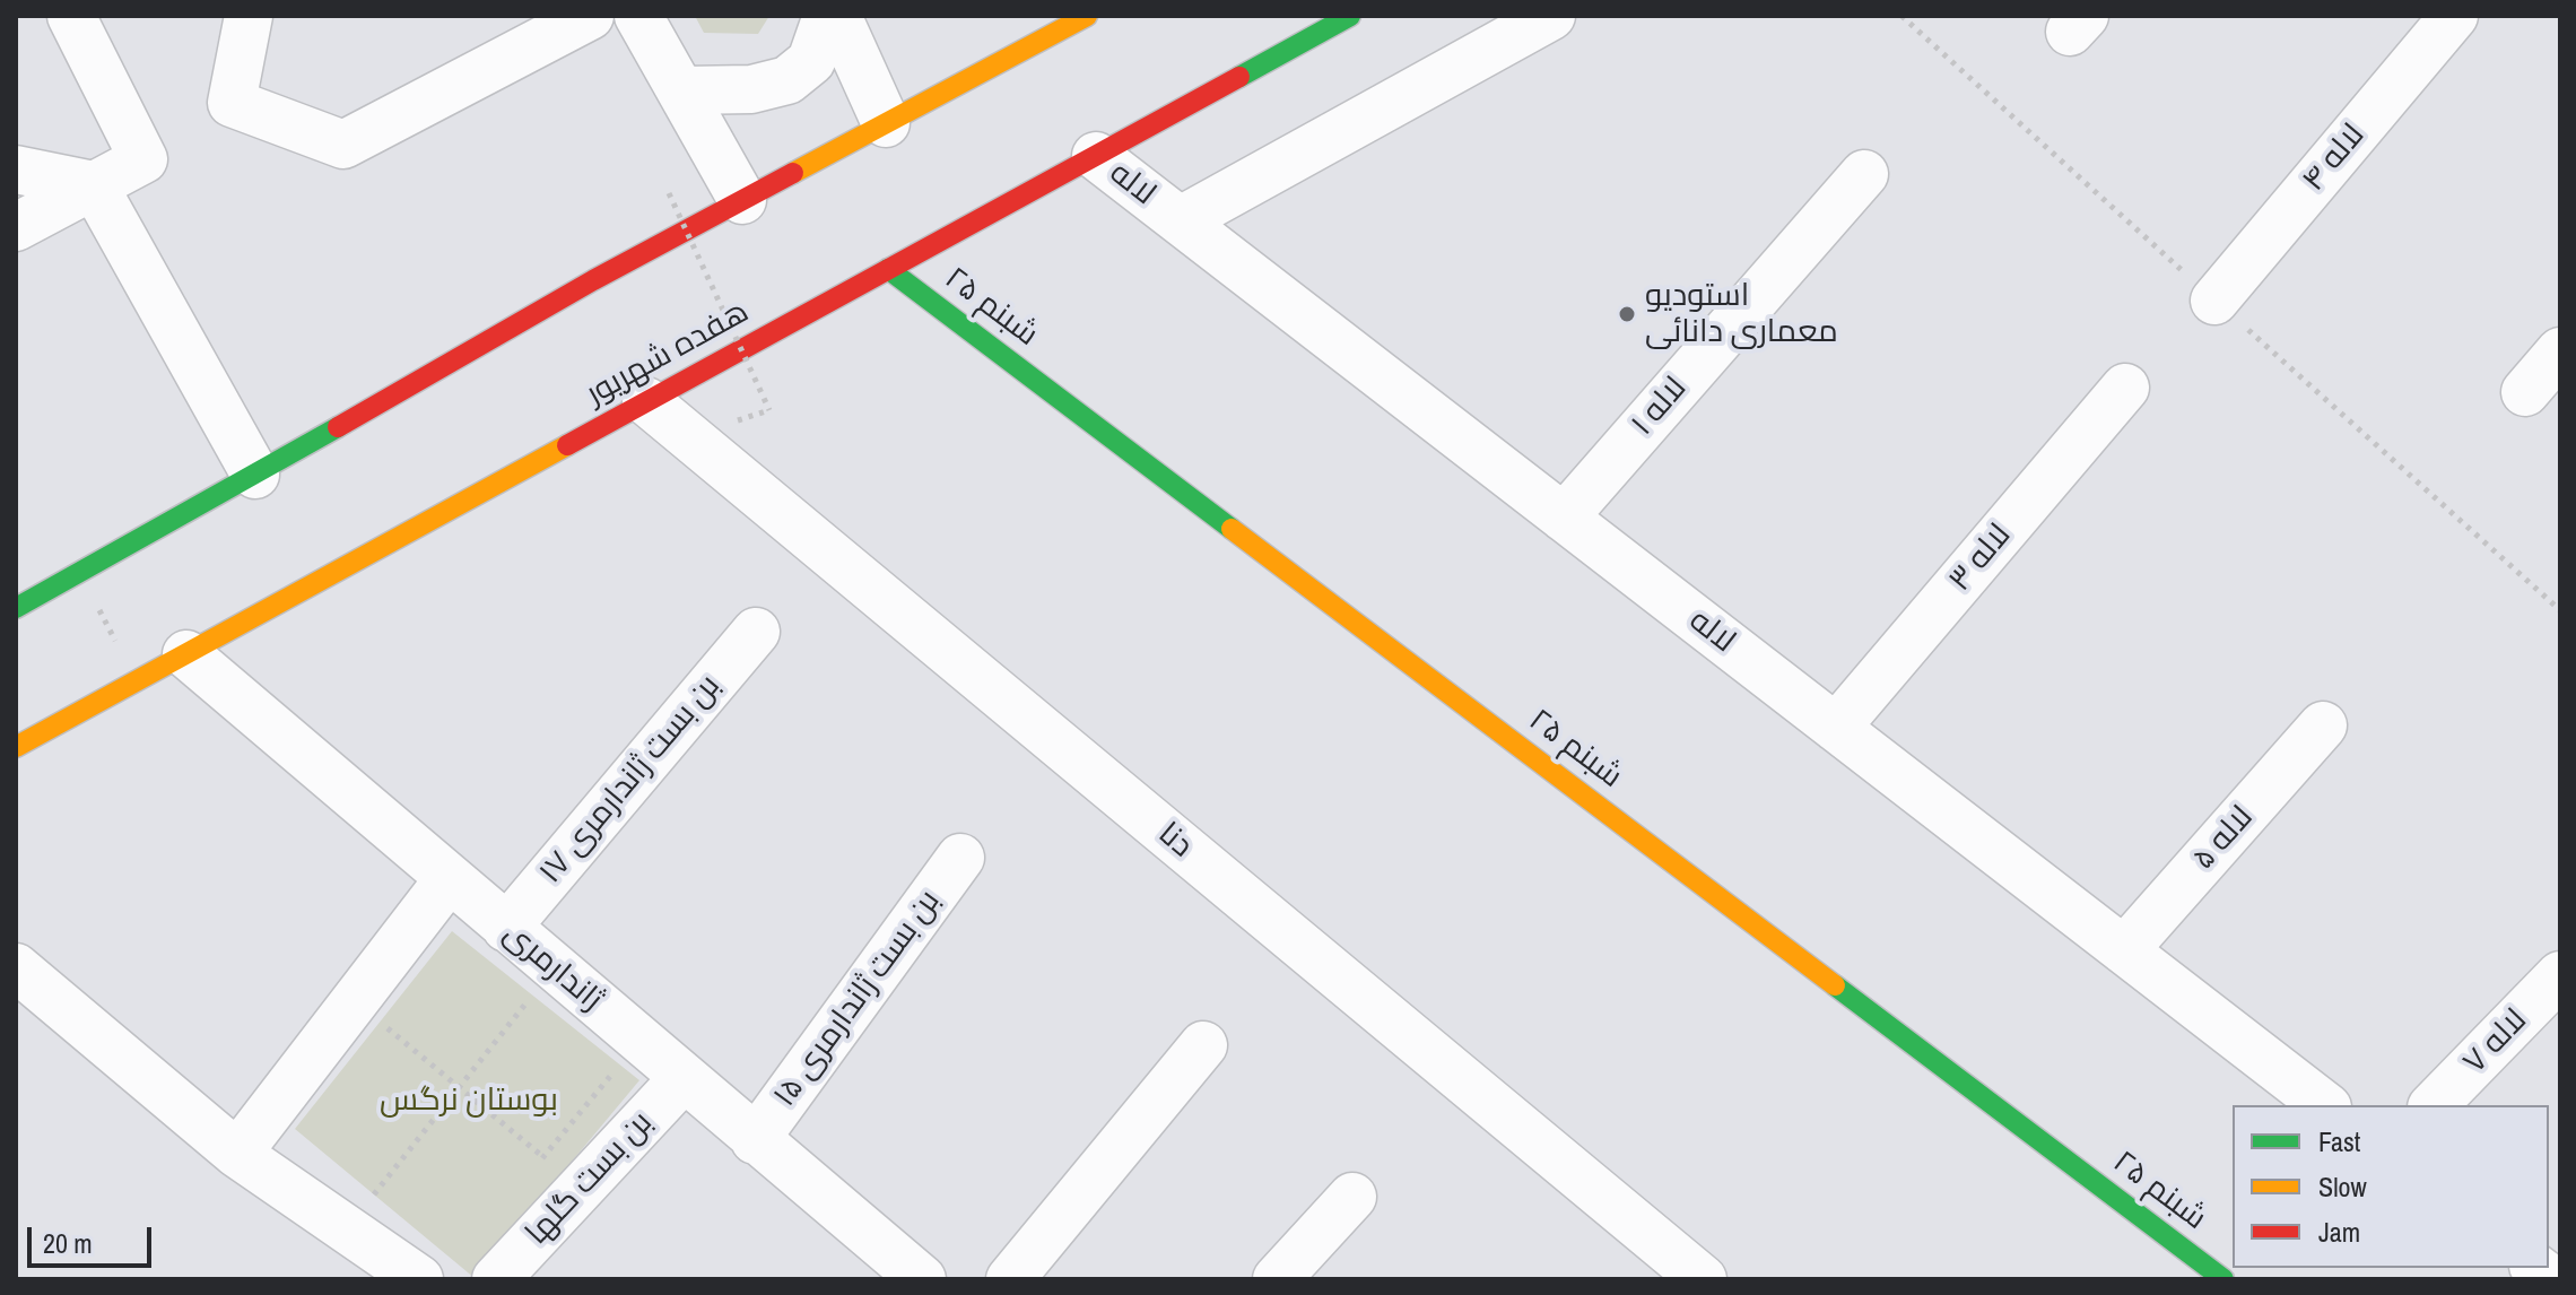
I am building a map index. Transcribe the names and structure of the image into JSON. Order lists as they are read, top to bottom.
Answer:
{
  "streets": {
    "main road": ["شبنم ۲۵", "هفده شهریور"],
    "street": [
      "لاله ۴",
      "لاله",
      "لاله ۱",
      "لاله ۳",
      "بن بست ژاندارمری ۱۷",
      "لاله ۵",
      "دنا",
      "ژاندارمری",
      "بن بست ژاندارمری ۱۵",
      "لاله ۷",
      "بن بست گلها"
    ]
  },
  "crossings": [
    ["لاله", "هفده شهریور"],
    ["لاله", "لاله ۱"],
    ["لاله", "لاله ۳"],
    ["لاله", "لاله ۵"],
    ["شبنم ۲۵", "هفده شهریور"],
    ["هفده شهریور", "دنا"],
    ["هفده شهریور", "ژاندارمری"],
    ["بن بست ژاندارمری ۱۷", "ژاندارمری"],
    ["ژاندارمری", "بن بست ژاندارمری ۱۵"],
    ["ژاندارمری", "بن بست گلها"]
  ],
  "parks": ["بوستان نرگس"],
  "places": ["استودیو معماری دانائی"],
  "legend": ["Fast", "Slow", "Jam"],
  "scale_bar": "20 m"
}
